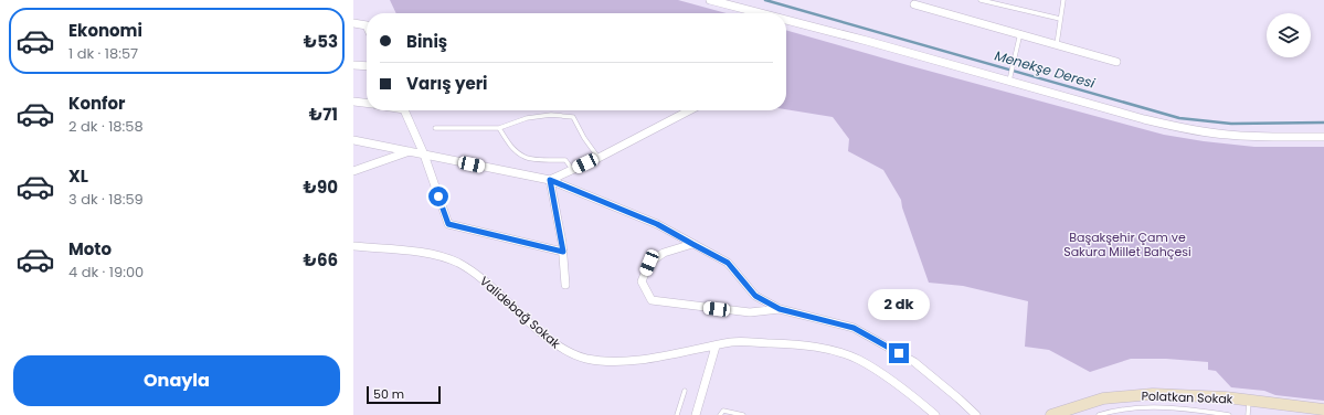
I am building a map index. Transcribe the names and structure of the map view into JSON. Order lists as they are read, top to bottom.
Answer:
{
  "streets": {
    "street": ["Validebağ Sokak", "Polatkan Sokak"]
  },
  "water": ["Menekşe Deresi"],
  "parks": ["Başakşehir Çam ve Sakura Millet Bahçesi"],
  "scale_bar": "50 m",
  "page": {
    "list": [
      {
        "name": "Ekonomi",
        "note": "1 dk · 18:57",
        "value": "₺53"
      },
      {
        "name": "Konfor",
        "note": "2 dk · 18:58",
        "value": "₺71"
      },
      {
        "name": "XL",
        "note": "3 dk · 18:59",
        "value": "₺90"
      },
      {
        "name": "Moto",
        "note": "4 dk · 19:00",
        "value": "₺66"
      }
    ],
    "banner": ["Biniş", "Varış yeri"],
    "bubble": "2 dk",
    "buttons": "Onayla",
    "scale": "50 m"
  }
}
